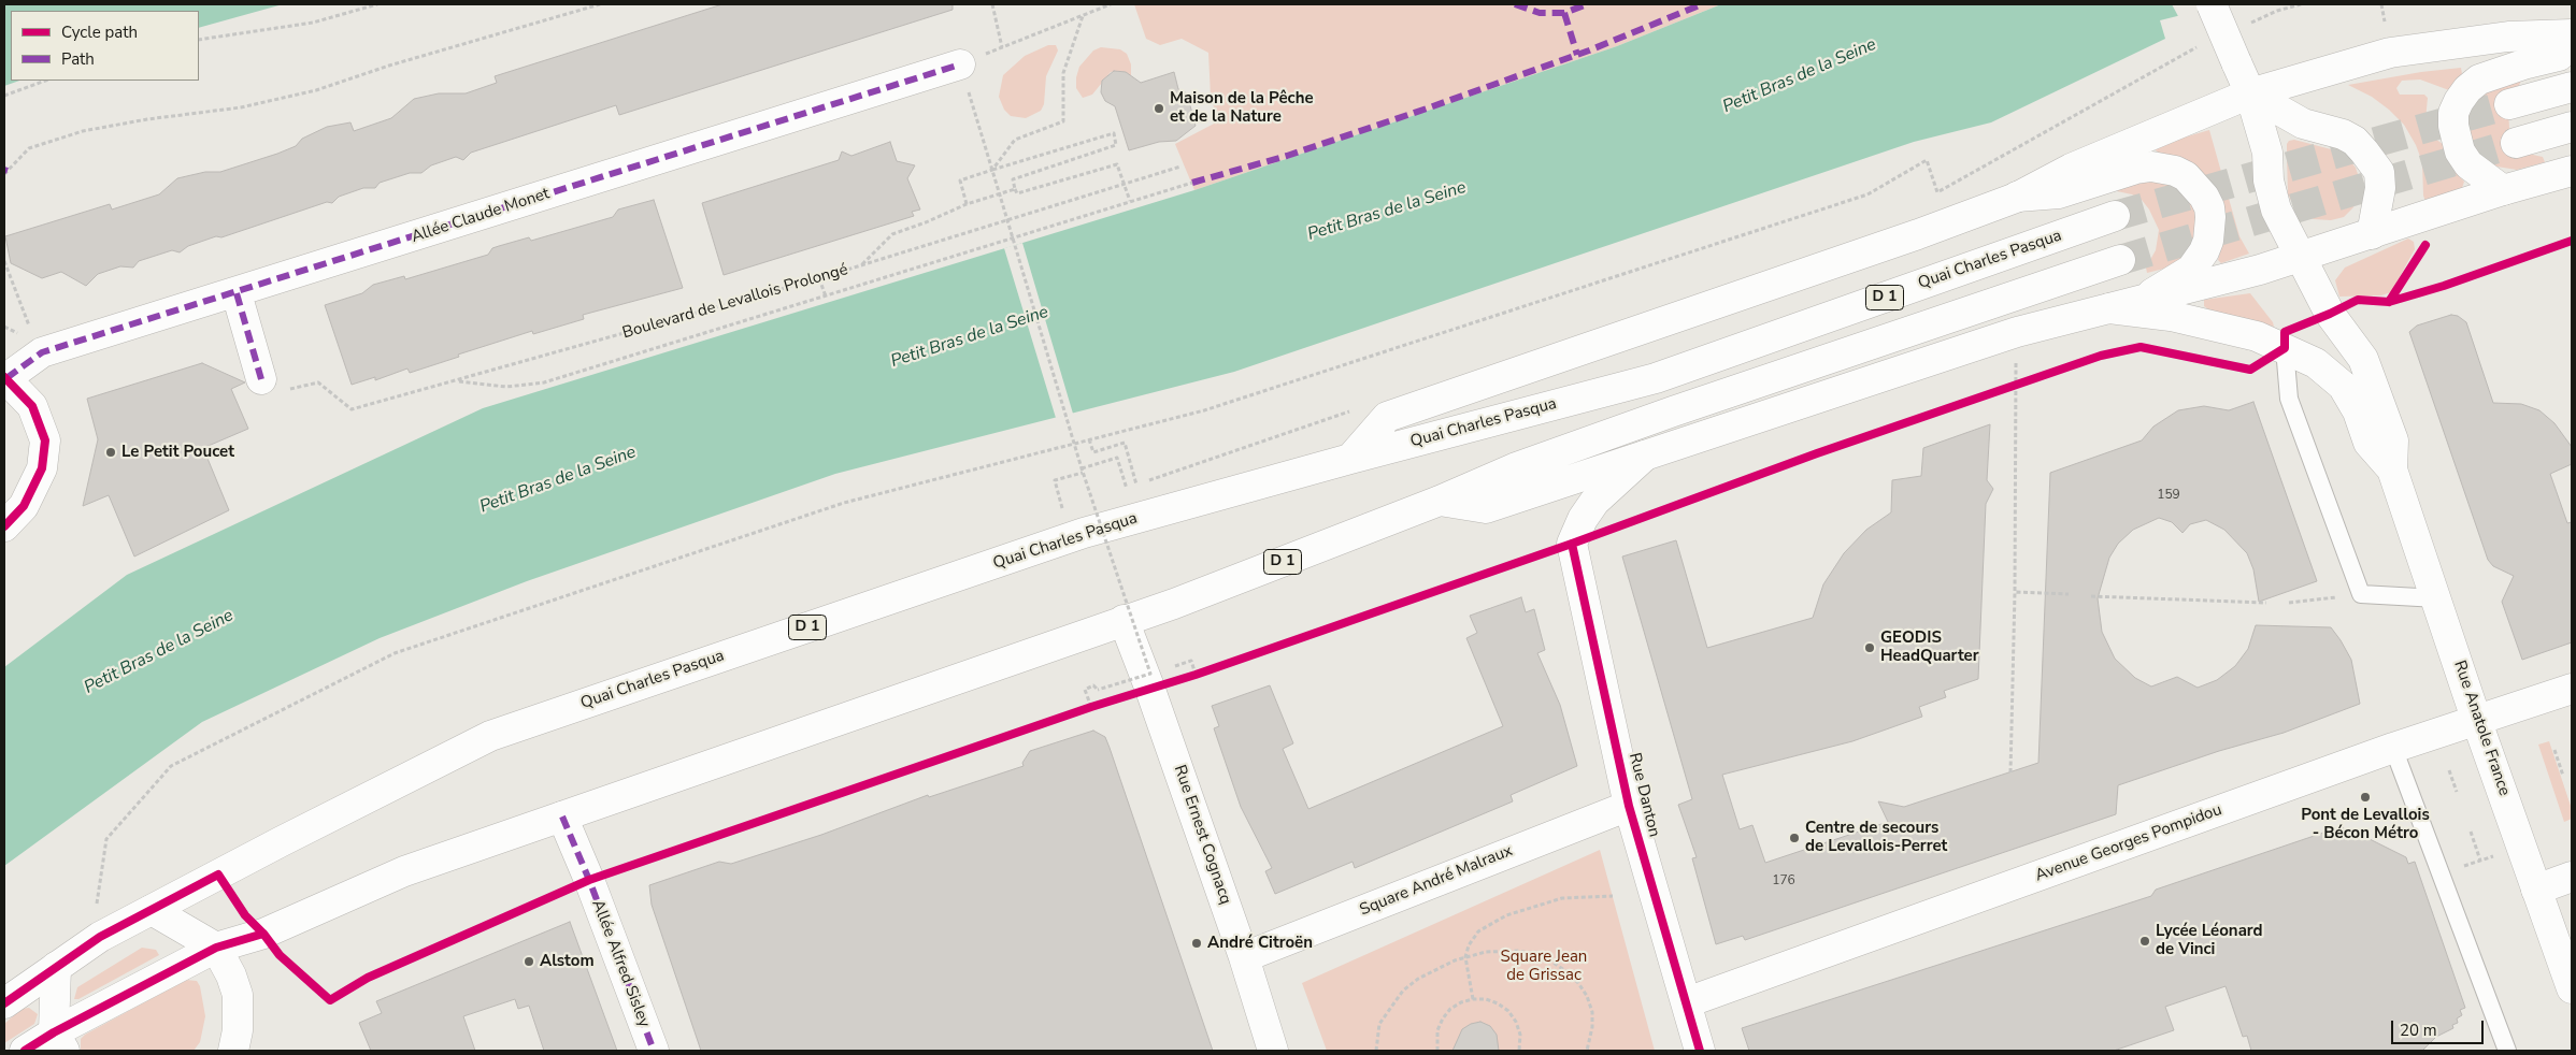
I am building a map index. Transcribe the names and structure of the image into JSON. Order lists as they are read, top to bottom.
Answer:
{
  "streets": {
    "main road": [
      "Allée Claude Monet",
      "Quai Charles Pasqua",
      "D 1",
      "Rue Anatole France",
      "Rue Danton",
      "Rue Ernest Cognacq",
      "Avenue Georges Pompidou",
      "Square André Malraux",
      "Allée Alfred Sisley"
    ],
    "path": ["Boulevard de Levallois Prolongé"]
  },
  "crossings": [
    ["Quai Charles Pasqua", "D 1"],
    ["D 1", "Rue Ernest Cognacq"],
    ["D 1", "Allée Alfred Sisley"],
    ["Rue Anatole France", "Avenue Georges Pompidou"],
    ["Rue Danton", "Avenue Georges Pompidou"],
    ["Rue Danton", "Square André Malraux"],
    ["Rue Ernest Cognacq", "Square André Malraux"]
  ],
  "water": ["Petit Bras de la Seine"],
  "parks": ["Square Jean de Grissac"],
  "places": [
    "Maison de la Pêche et de la Nature",
    "Le Petit Poucet",
    "GEODIS HeadQuarter",
    "Pont de Levallois - Bécon Métro",
    "Centre de secours de Levallois-Perret",
    "Lycée Léonard de Vinci",
    "André Citroën",
    "Alstom"
  ],
  "house_numbers": ["159", "176"],
  "legend": ["Cycle path", "Path"],
  "scale_bar": "20 m"
}
